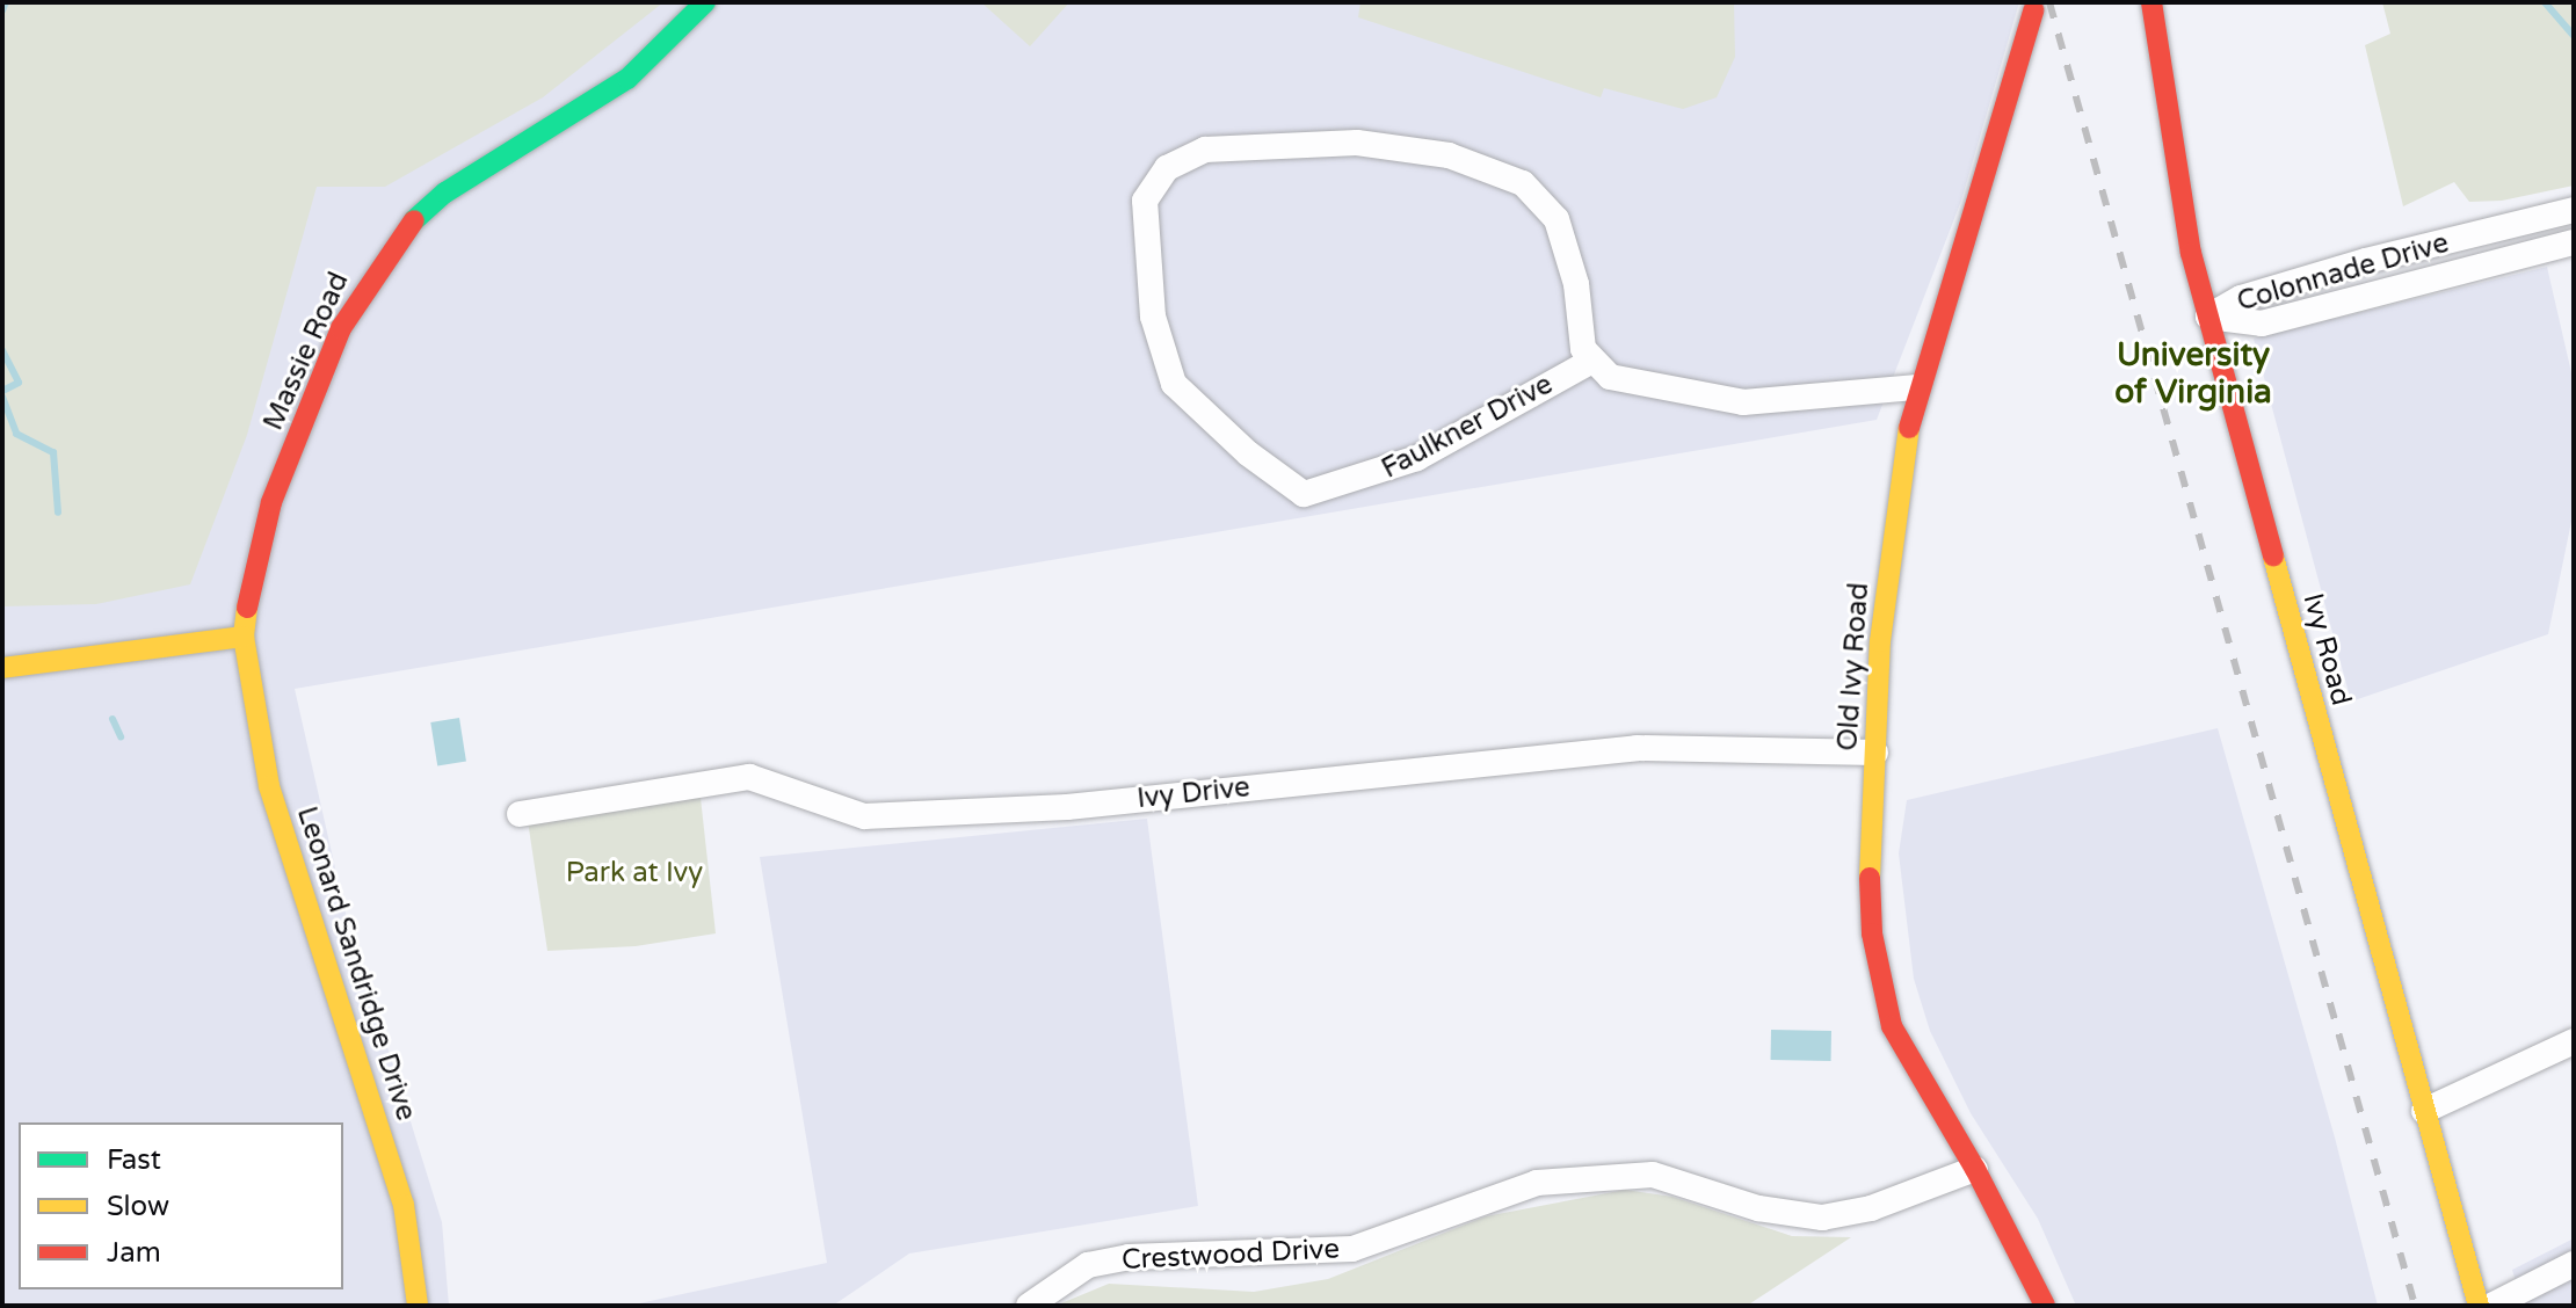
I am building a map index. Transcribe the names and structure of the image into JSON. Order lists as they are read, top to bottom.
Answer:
{
  "streets": {
    "street": [
      "Colonnade Drive",
      "Massie Road",
      "Faulkner Drive",
      "Ivy Road",
      "Old Ivy Road",
      "Ivy Drive",
      "Leonard Sandridge Drive",
      "Crestwood Drive"
    ]
  },
  "crossings": [
    ["Colonnade Drive", "Ivy Road"],
    ["Massie Road", "Leonard Sandridge Drive"],
    ["Old Ivy Road", "Ivy Drive"],
    ["Old Ivy Road", "Crestwood Drive"]
  ],
  "districts": ["University of Virginia"],
  "parks": ["Park at Ivy"],
  "legend": ["Fast", "Slow", "Jam"]
}
